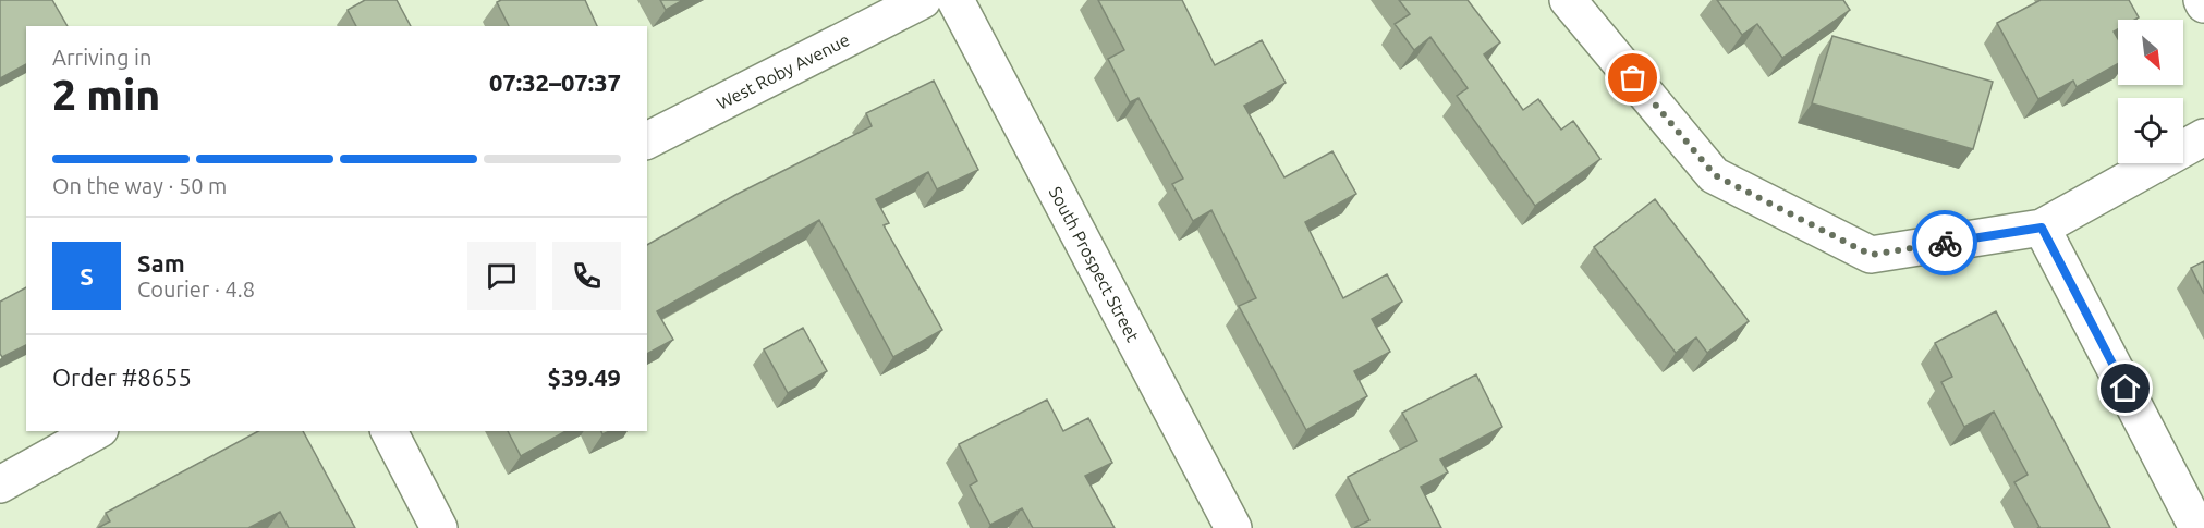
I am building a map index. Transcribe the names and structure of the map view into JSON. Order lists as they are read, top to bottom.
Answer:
{
  "streets": {
    "street": ["West Roby Avenue", "South Prospect Street"]
  },
  "north": "bottom right",
  "page": {
    "heading": ["2 min", "Arriving in", "07:32–07:37"],
    "panel": [
      "Sam",
      "Courier · 4.8",
      "Order #8655",
      "$39.49"
    ],
    "bar": "On the way · 50 m",
    "round": "S"
  }
}
